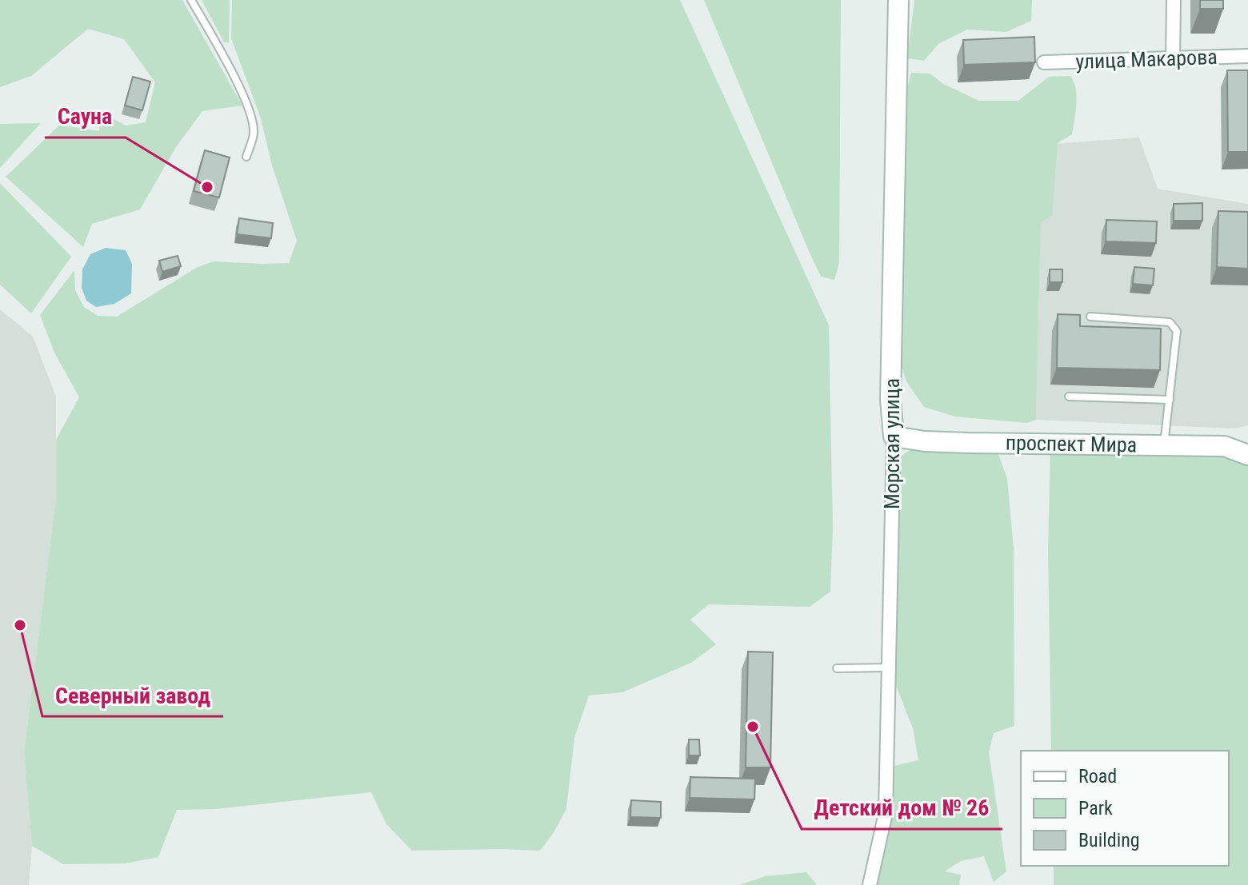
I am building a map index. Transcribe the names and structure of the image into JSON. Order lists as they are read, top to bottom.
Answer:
{
  "streets": {
    "main road": ["Морская улица", "проспект Мира"],
    "street": ["улица Макарова"]
  },
  "crossings": [
    ["Морская улица", "проспект Мира"]
  ],
  "places": ["Сауна", "Северный завод", "Детский дом № 26"],
  "legend": ["Road", "Park", "Building"]
}
